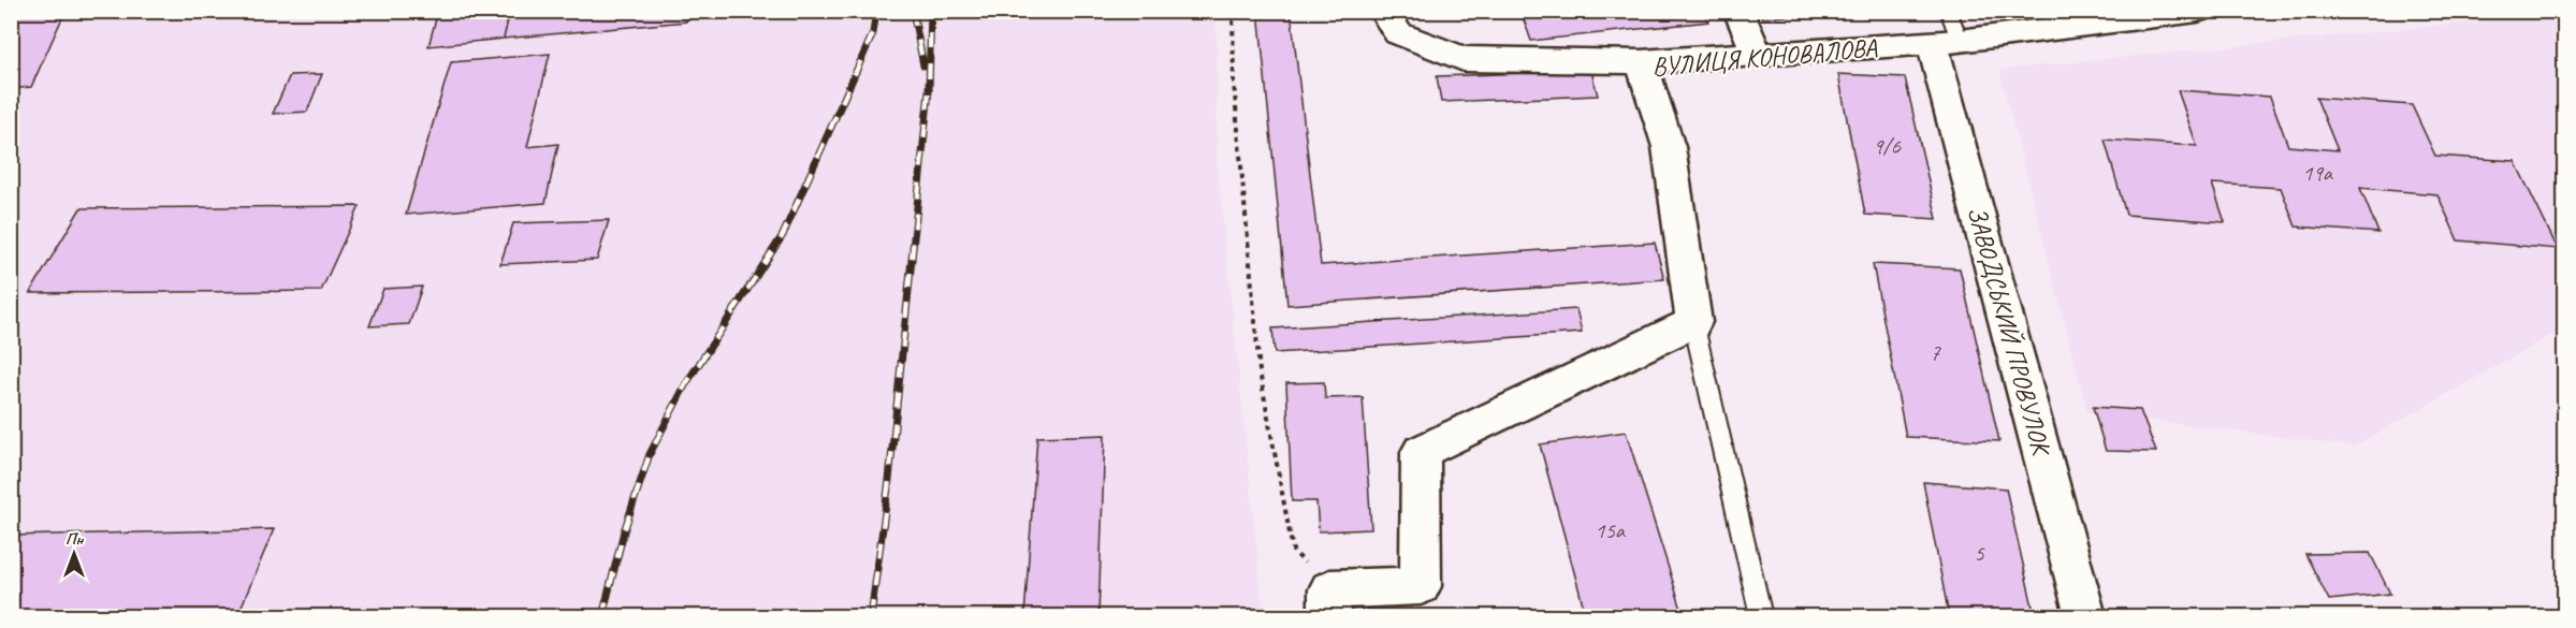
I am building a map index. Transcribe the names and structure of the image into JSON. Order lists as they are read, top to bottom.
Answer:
{
  "streets": {
    "street": ["ВУЛИЦЯ КОНОВАЛОВА", "ЗАВОДСЬКИЙ ПРОВУЛОК"]
  },
  "crossings": [
    ["ВУЛИЦЯ КОНОВАЛОВА", "ЗАВОДСЬКИЙ ПРОВУЛОК"]
  ],
  "house_numbers": [
    "9/6",
    "19а",
    "7",
    "15а",
    "5"
  ],
  "north": "top"
}
